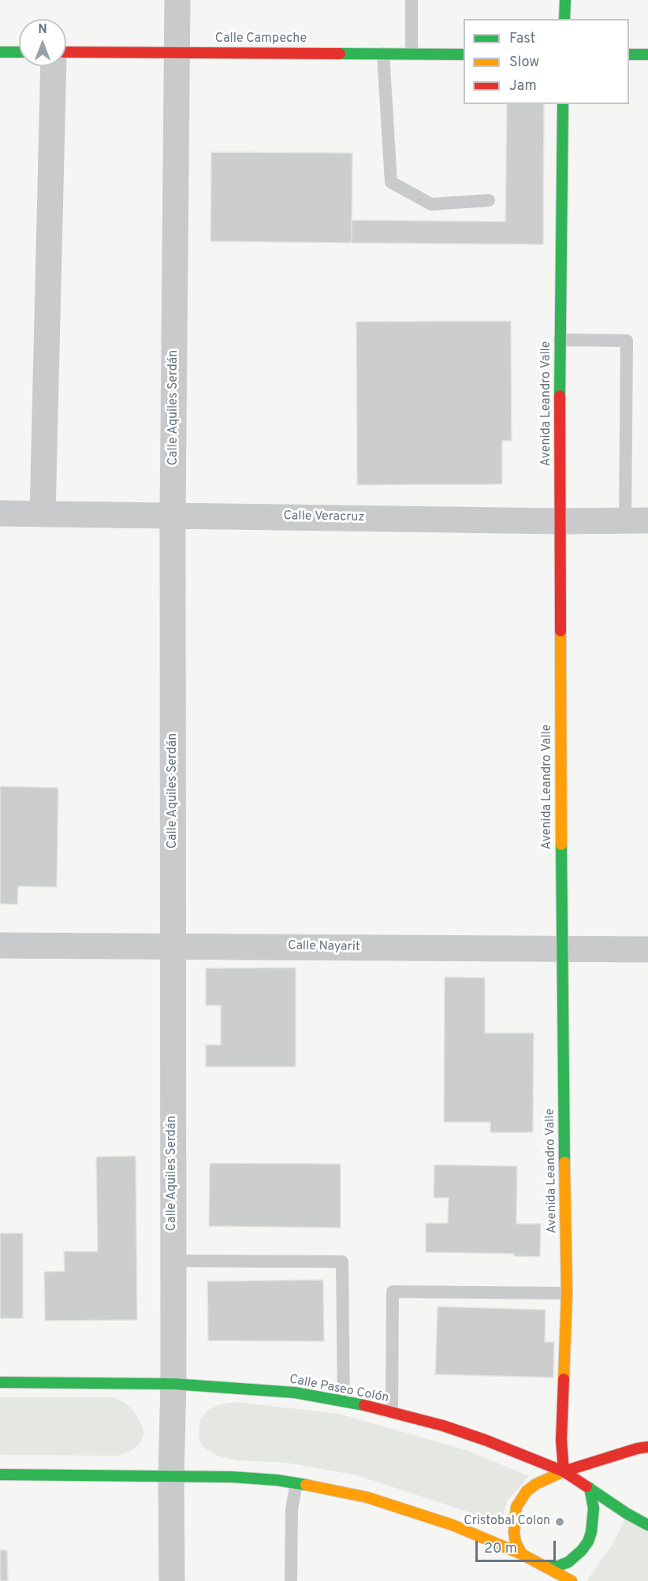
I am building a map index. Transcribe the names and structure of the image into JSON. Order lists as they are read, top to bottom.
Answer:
{
  "streets": {
    "main road": ["Calle Campeche", "Avenida Leandro Valle", "Calle Paseo Colón"],
    "street": ["Calle Aquiles Serdán", "Calle Veracruz", "Calle Nayarit"]
  },
  "crossings": [
    ["Calle Campeche", "Calle Aquiles Serdán"],
    ["Avenida Leandro Valle", "Calle Veracruz"],
    ["Avenida Leandro Valle", "Calle Nayarit"],
    ["Avenida Leandro Valle", "Calle Paseo Colón"],
    ["Calle Aquiles Serdán", "Calle Veracruz"],
    ["Calle Aquiles Serdán", "Calle Nayarit"],
    ["Calle Aquiles Serdán", "Calle Paseo Colón"]
  ],
  "places": ["Cristobal Colon"],
  "legend": ["Fast", "Slow", "Jam"],
  "scale_bar": "20 m",
  "north": "top"
}
